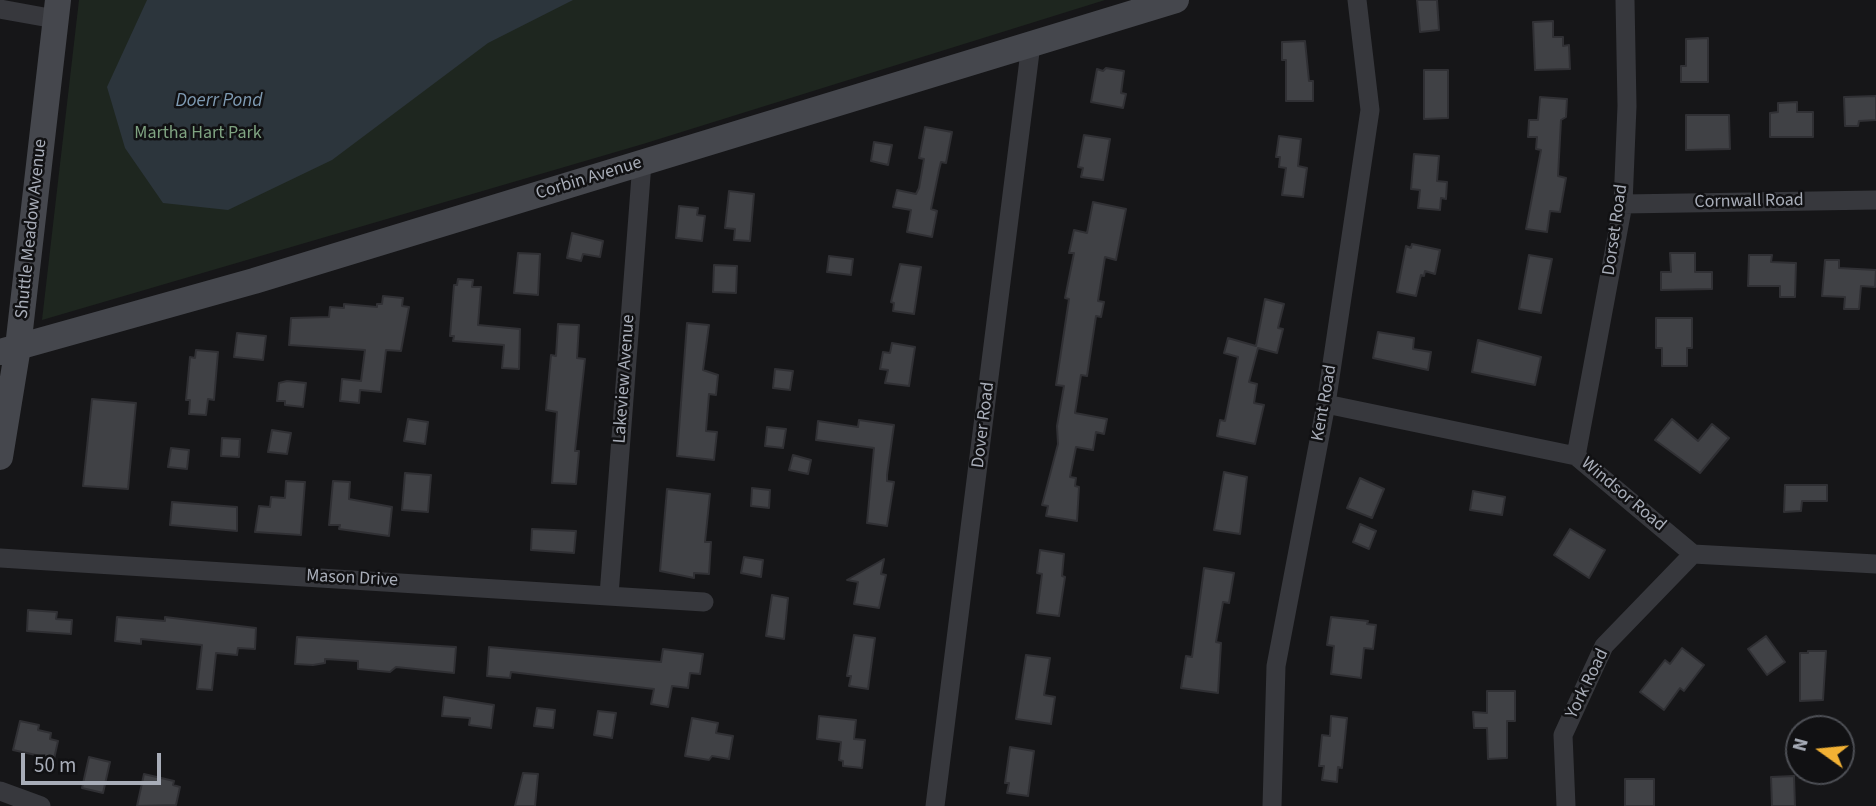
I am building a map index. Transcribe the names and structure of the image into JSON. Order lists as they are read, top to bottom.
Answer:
{
  "streets": {
    "main road": ["Corbin Avenue", "Shuttle Meadow Avenue"],
    "street": [
      "Cornwall Road",
      "Dorset Road",
      "Lakeview Avenue",
      "Kent Road",
      "Dover Road",
      "Windsor Road",
      "Mason Drive",
      "York Road"
    ]
  },
  "crossings": [
    ["Corbin Avenue", "Shuttle Meadow Avenue"],
    ["Corbin Avenue", "Lakeview Avenue"],
    ["Corbin Avenue", "Dover Road"],
    ["Cornwall Road", "Dorset Road"],
    ["Dorset Road", "Windsor Road"],
    ["Lakeview Avenue", "Mason Drive"],
    ["Kent Road", "Windsor Road"],
    ["Windsor Road", "York Road"]
  ],
  "water": ["Doerr Pond"],
  "parks": ["Martha Hart Park"],
  "scale_bar": "50 m",
  "north": "left"
}
